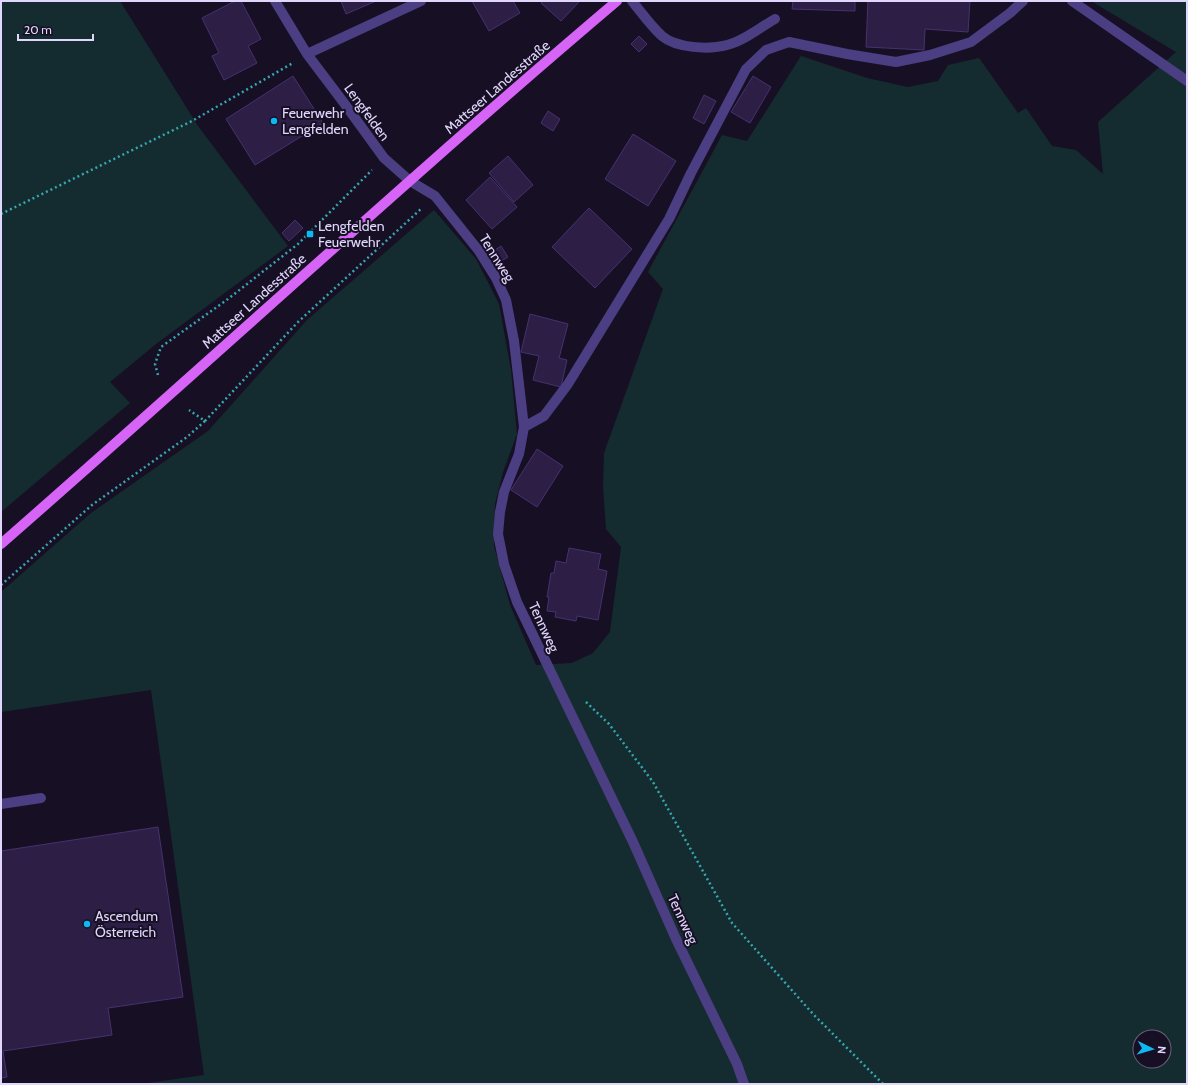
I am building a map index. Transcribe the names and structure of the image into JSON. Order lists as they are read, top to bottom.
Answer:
{
  "streets": {
    "main road": ["Mattseer Landesstraße"],
    "street": ["Lengfelden", "Tennweg"]
  },
  "crossings": [
    ["Mattseer Landesstraße", "Lengfelden"],
    ["Mattseer Landesstraße", "Tennweg"],
    ["Lengfelden", "Tennweg"]
  ],
  "places": {
    "other": ["Feuerwehr Lengfelden", "Ascendum Österreich"],
    "transit": ["Lengfelden Feuerwehr"]
  },
  "scale_bar": "20 m",
  "north": "right"
}
